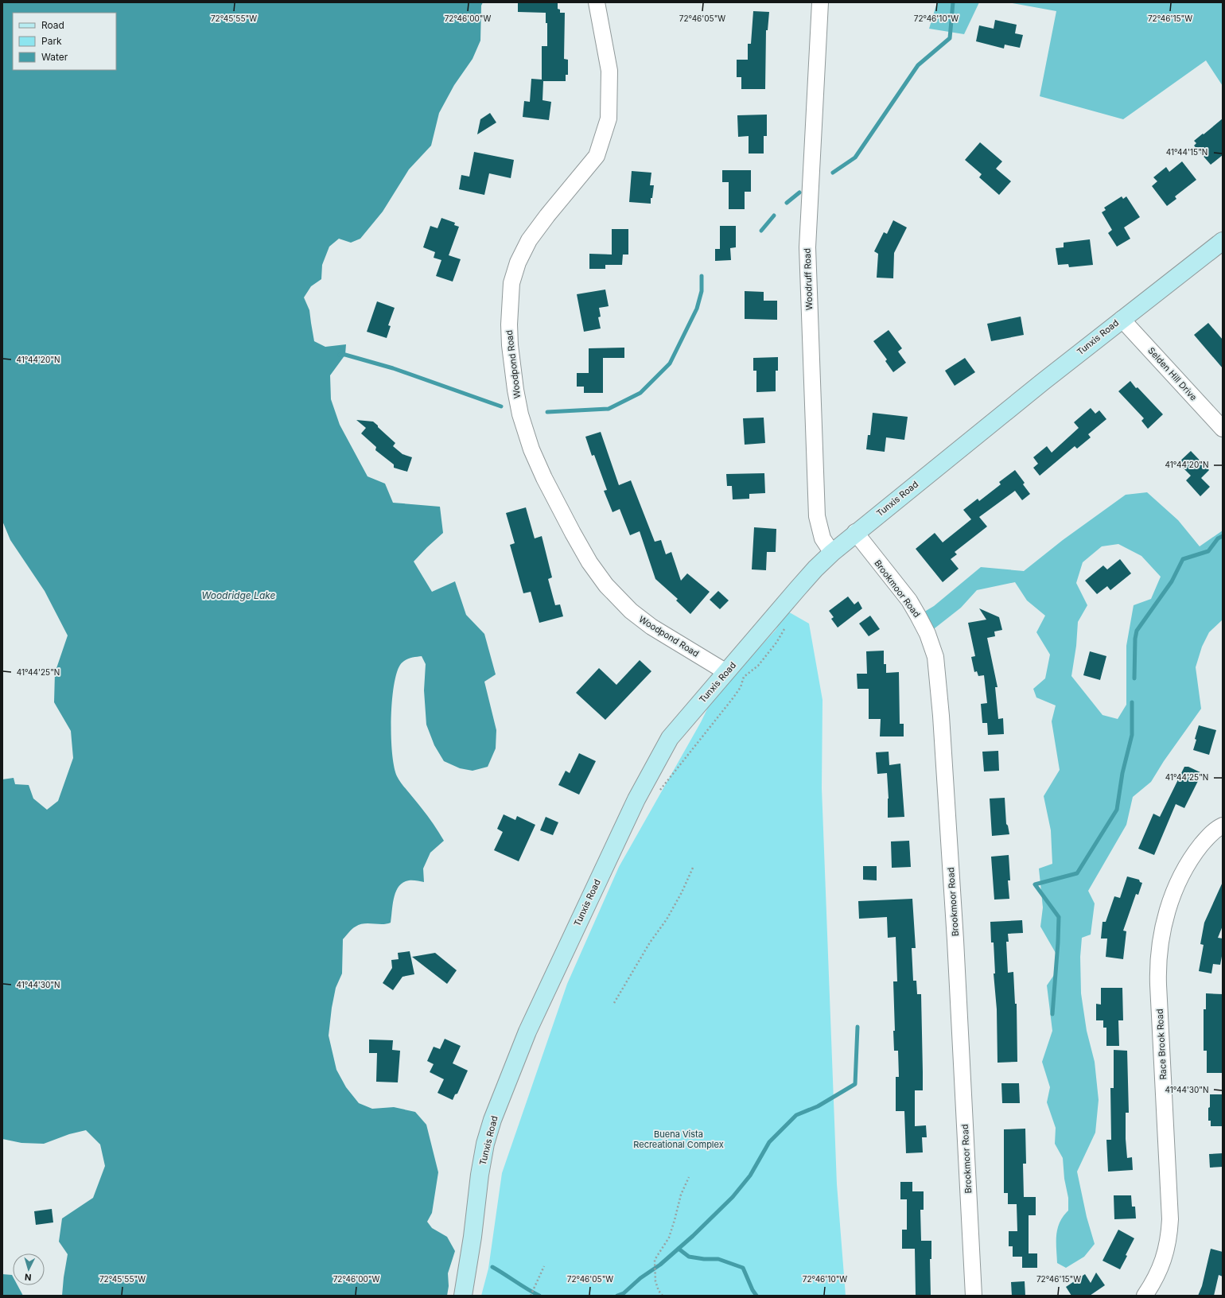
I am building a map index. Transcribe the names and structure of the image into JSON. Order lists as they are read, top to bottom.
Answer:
{
  "streets": {
    "street": [
      "Woodruff Road",
      "Tunxis Road",
      "Woodpond Road",
      "Selden Hill Drive",
      "Brookmoor Road",
      "Race Brook Road"
    ]
  },
  "crossings": [
    ["Woodruff Road", "Tunxis Road"],
    ["Tunxis Road", "Woodpond Road"],
    ["Tunxis Road", "Selden Hill Drive"],
    ["Tunxis Road", "Brookmoor Road"]
  ],
  "water": ["Woodridge Lake"],
  "parks": ["Buena Vista Recreational Complex"],
  "legend": ["Road", "Park", "Water"],
  "north": "bottom",
  "coordinates": [
    "72°45'55\"W",
    "72°46'00\"W",
    "72°46'05\"W",
    "72°46'10\"W",
    "72°46'15\"W",
    "41°44'15\"N",
    "41°44'20\"N",
    "41°44'25\"N",
    "41°44'30\"N"
  ]
}
